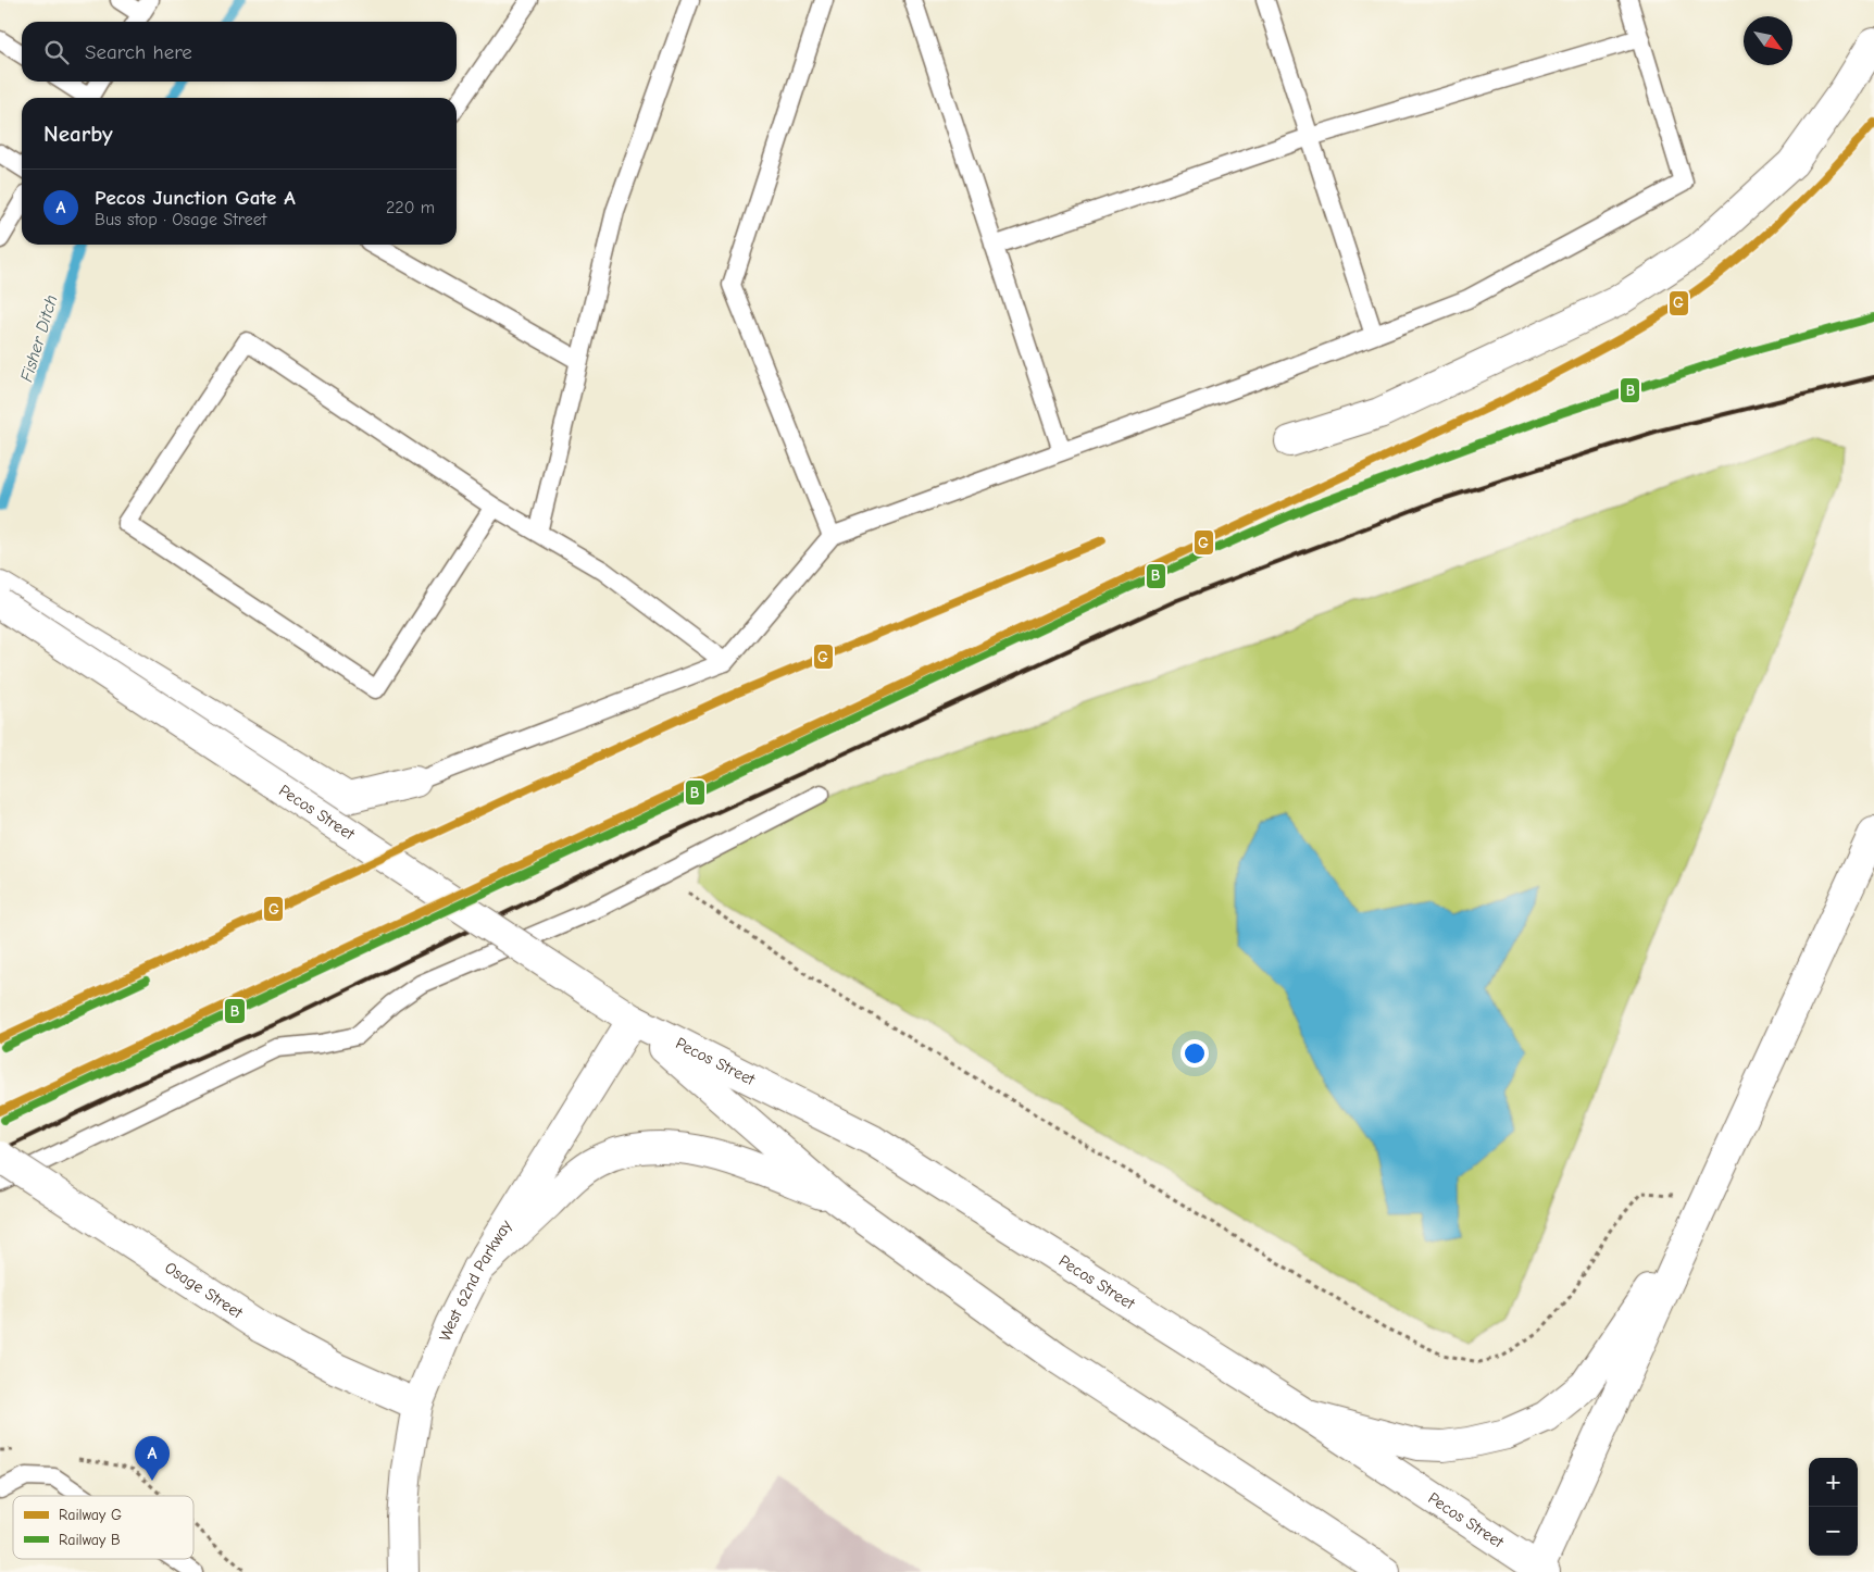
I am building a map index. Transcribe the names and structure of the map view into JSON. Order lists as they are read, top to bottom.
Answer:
{
  "streets": {
    "main road": ["Pecos Street", "West 62nd Parkway", "Osage Street"]
  },
  "crossings": [
    ["Pecos Street", "West 62nd Parkway"],
    ["West 62nd Parkway", "Osage Street"]
  ],
  "water": ["Fisher Ditch"],
  "lines": ["rail line G", "rail line B"],
  "legend": ["Railway G", "Railway B"],
  "north": "bottom right",
  "page": {
    "search": "Search here",
    "heading": "Nearby",
    "list": [
      {
        "mark": "A",
        "name": "Pecos Junction Gate A",
        "note": "Bus stop · Osage Street",
        "value": "220 m"
      }
    ],
    "pins": "A",
    "map_buttons": ["+", "−"]
  }
}
